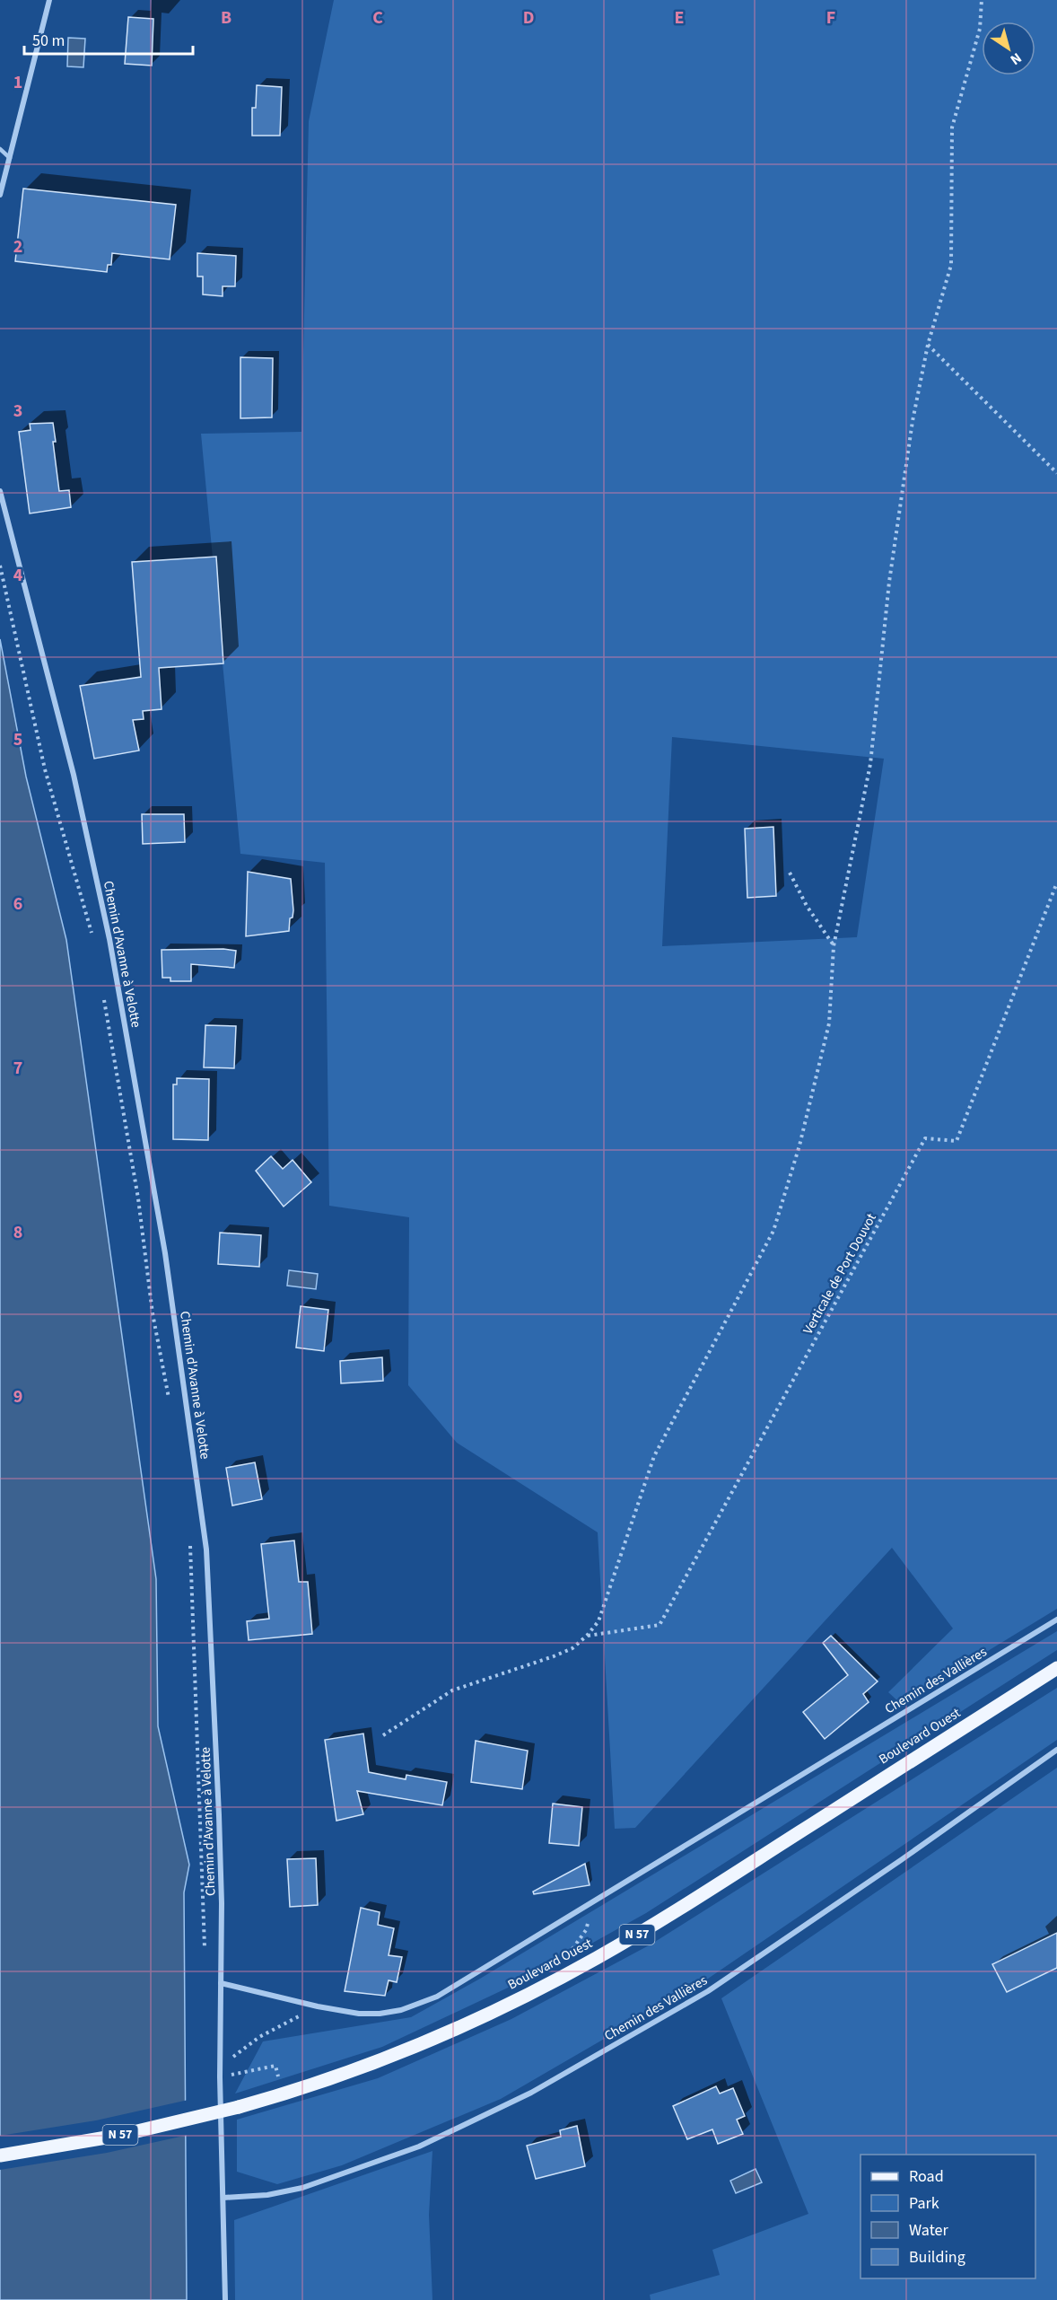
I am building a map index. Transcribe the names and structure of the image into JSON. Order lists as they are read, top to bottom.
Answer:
{
  "streets": {
    "main road": ["Boulevard Ouest", "N 57"],
    "street": ["Chemin d'Avanne à Velotte", "Chemin des Vallières"],
    "path": ["Verticale de Port Douvot"]
  },
  "crossings": [
    ["Chemin d'Avanne à Velotte", "Chemin des Vallières"]
  ],
  "legend": [
    "Road",
    "Park",
    "Water",
    "Building"
  ],
  "scale_bar": "50 m",
  "north": "bottom right",
  "grid": {
    "columns": [
      "B",
      "C",
      "D",
      "E",
      "F"
    ],
    "rows": [
      "1",
      "2",
      "3",
      "4",
      "5",
      "6",
      "7",
      "8",
      "9"
    ]
  }
}
